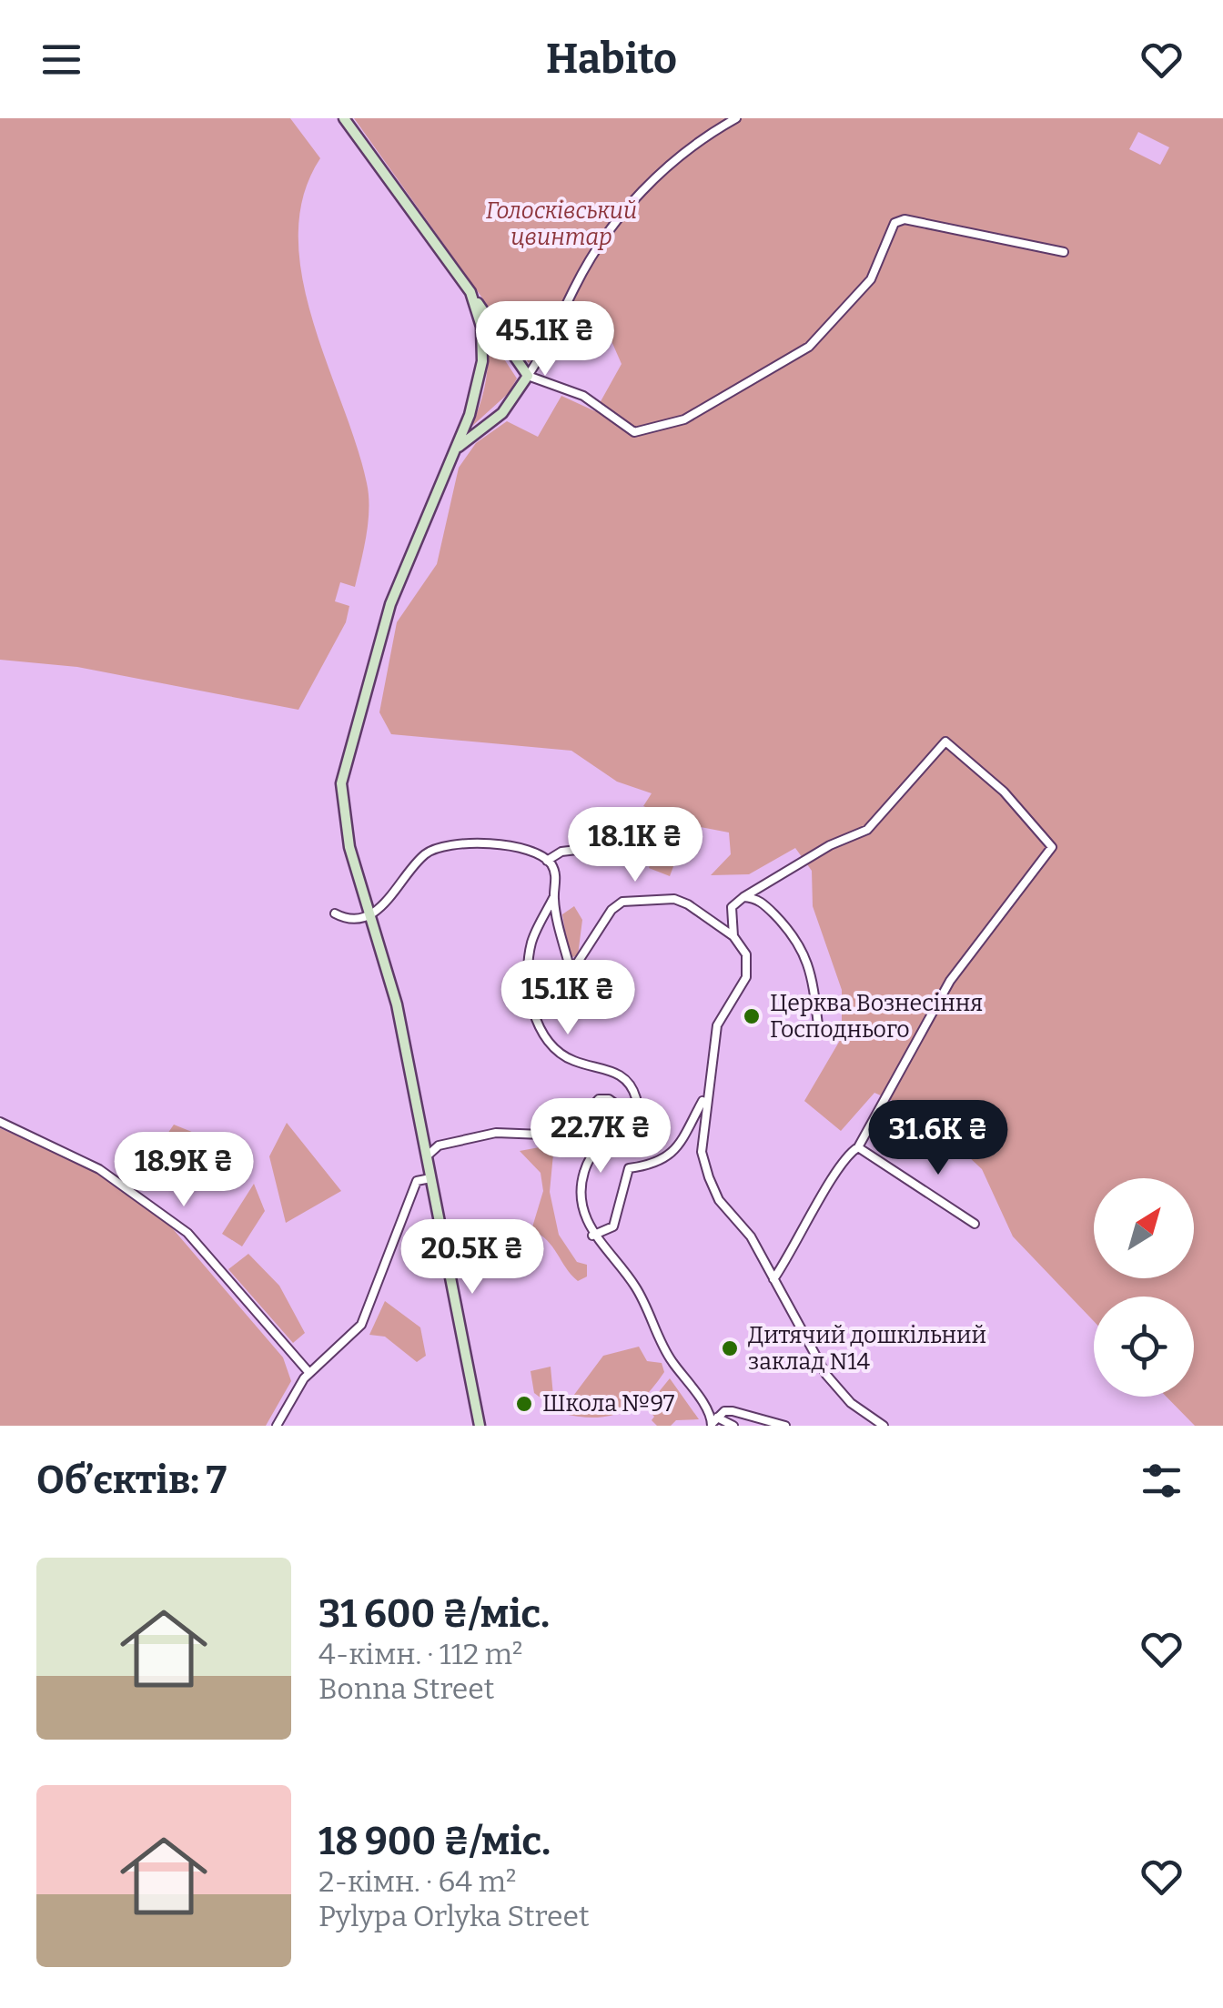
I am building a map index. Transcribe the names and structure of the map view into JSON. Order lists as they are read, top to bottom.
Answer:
{
  "parks": ["Голосківський цвинтар"],
  "places": ["Церква Вознесіння Господнього", "Дитячий дошкільний заклад N14", "Школа №97"],
  "north": "top right",
  "page": {
    "header": "Habito",
    "price": [
      "45.1K ₴",
      "18.1K ₴",
      "15.1K ₴",
      "22.7K ₴",
      "31.6K ₴",
      "18.9K ₴",
      "20.5K ₴"
    ],
    "heading": "Об’єктів: 7",
    "list": [
      {
        "name": "31 600 ₴/міс.",
        "note": "4-кімн. · 112 m² · Bonna Street"
      },
      {
        "name": "18 900 ₴/міс.",
        "note": "2-кімн. · 64 m² · Pylypa Orlyka Street"
      }
    ]
  }
}
